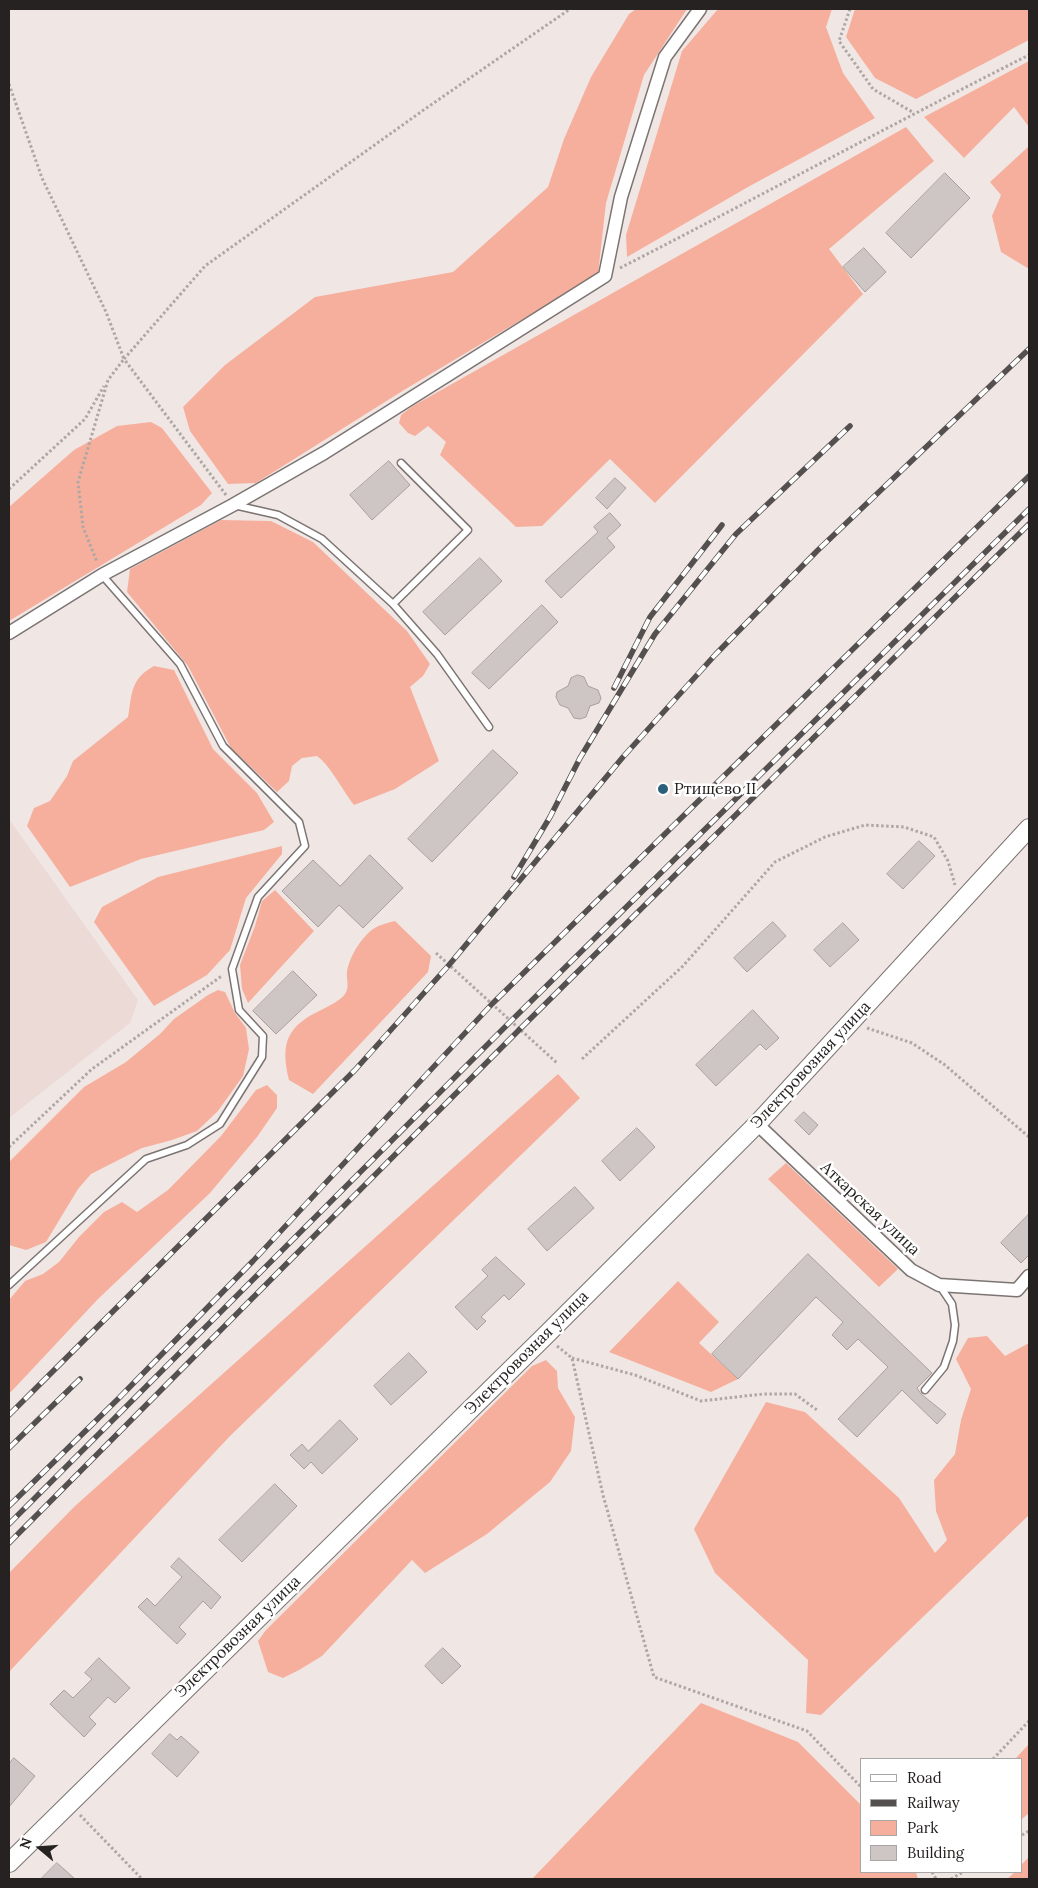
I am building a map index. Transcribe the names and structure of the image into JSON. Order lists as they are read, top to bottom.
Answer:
{
  "streets": {
    "street": ["Электровозная улица", "Аткарская улица"]
  },
  "crossings": [
    ["Электровозная улица", "Аткарская улица"]
  ],
  "places": ["Ртищево II"],
  "legend": [
    "Road",
    "Railway",
    "Park",
    "Building"
  ],
  "north": "left"
}
